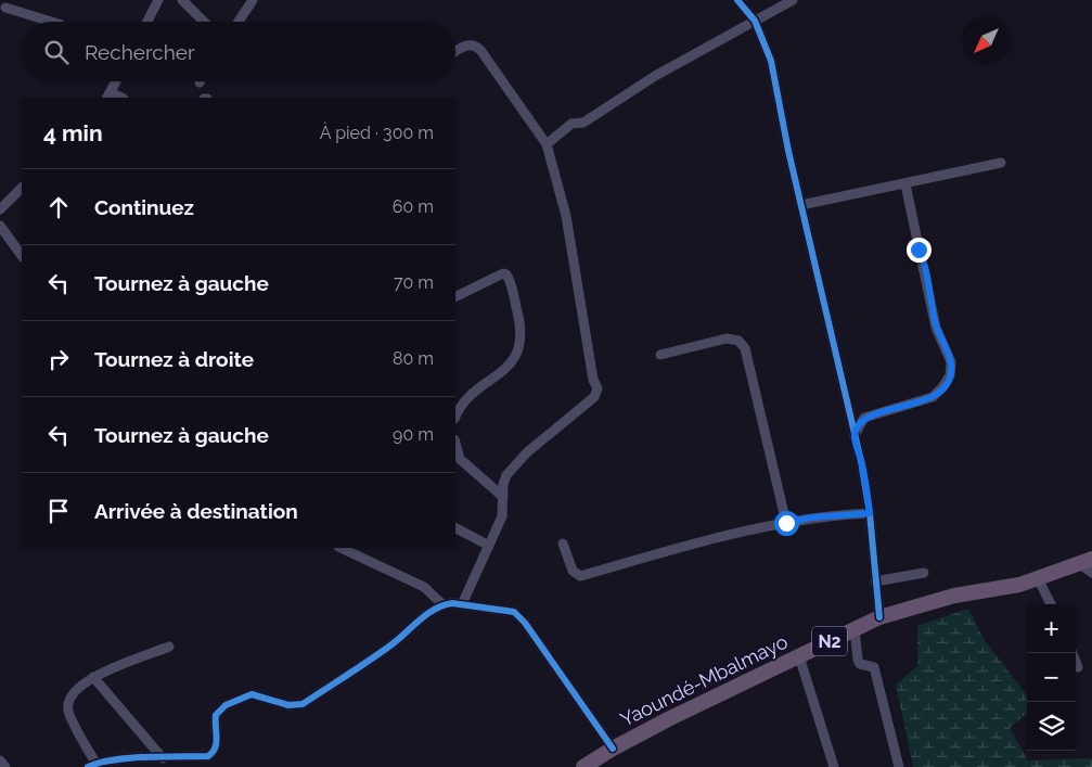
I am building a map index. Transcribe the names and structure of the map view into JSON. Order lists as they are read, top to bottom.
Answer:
{
  "streets": {
    "highway": ["N2", "Yaoundé-Mbalmayo"]
  },
  "north": "bottom left",
  "page": {
    "search": "Rechercher",
    "heading": ["4 min", "À pied · 300 m"],
    "list": [
      ["Continuez", "60 m"],
      ["Tournez à gauche", "70 m"],
      ["Tournez à droite", "80 m"],
      ["Tournez à gauche", "90 m"],
      "Arrivée à destination"
    ],
    "map_buttons": ["+", "−"]
  }
}
